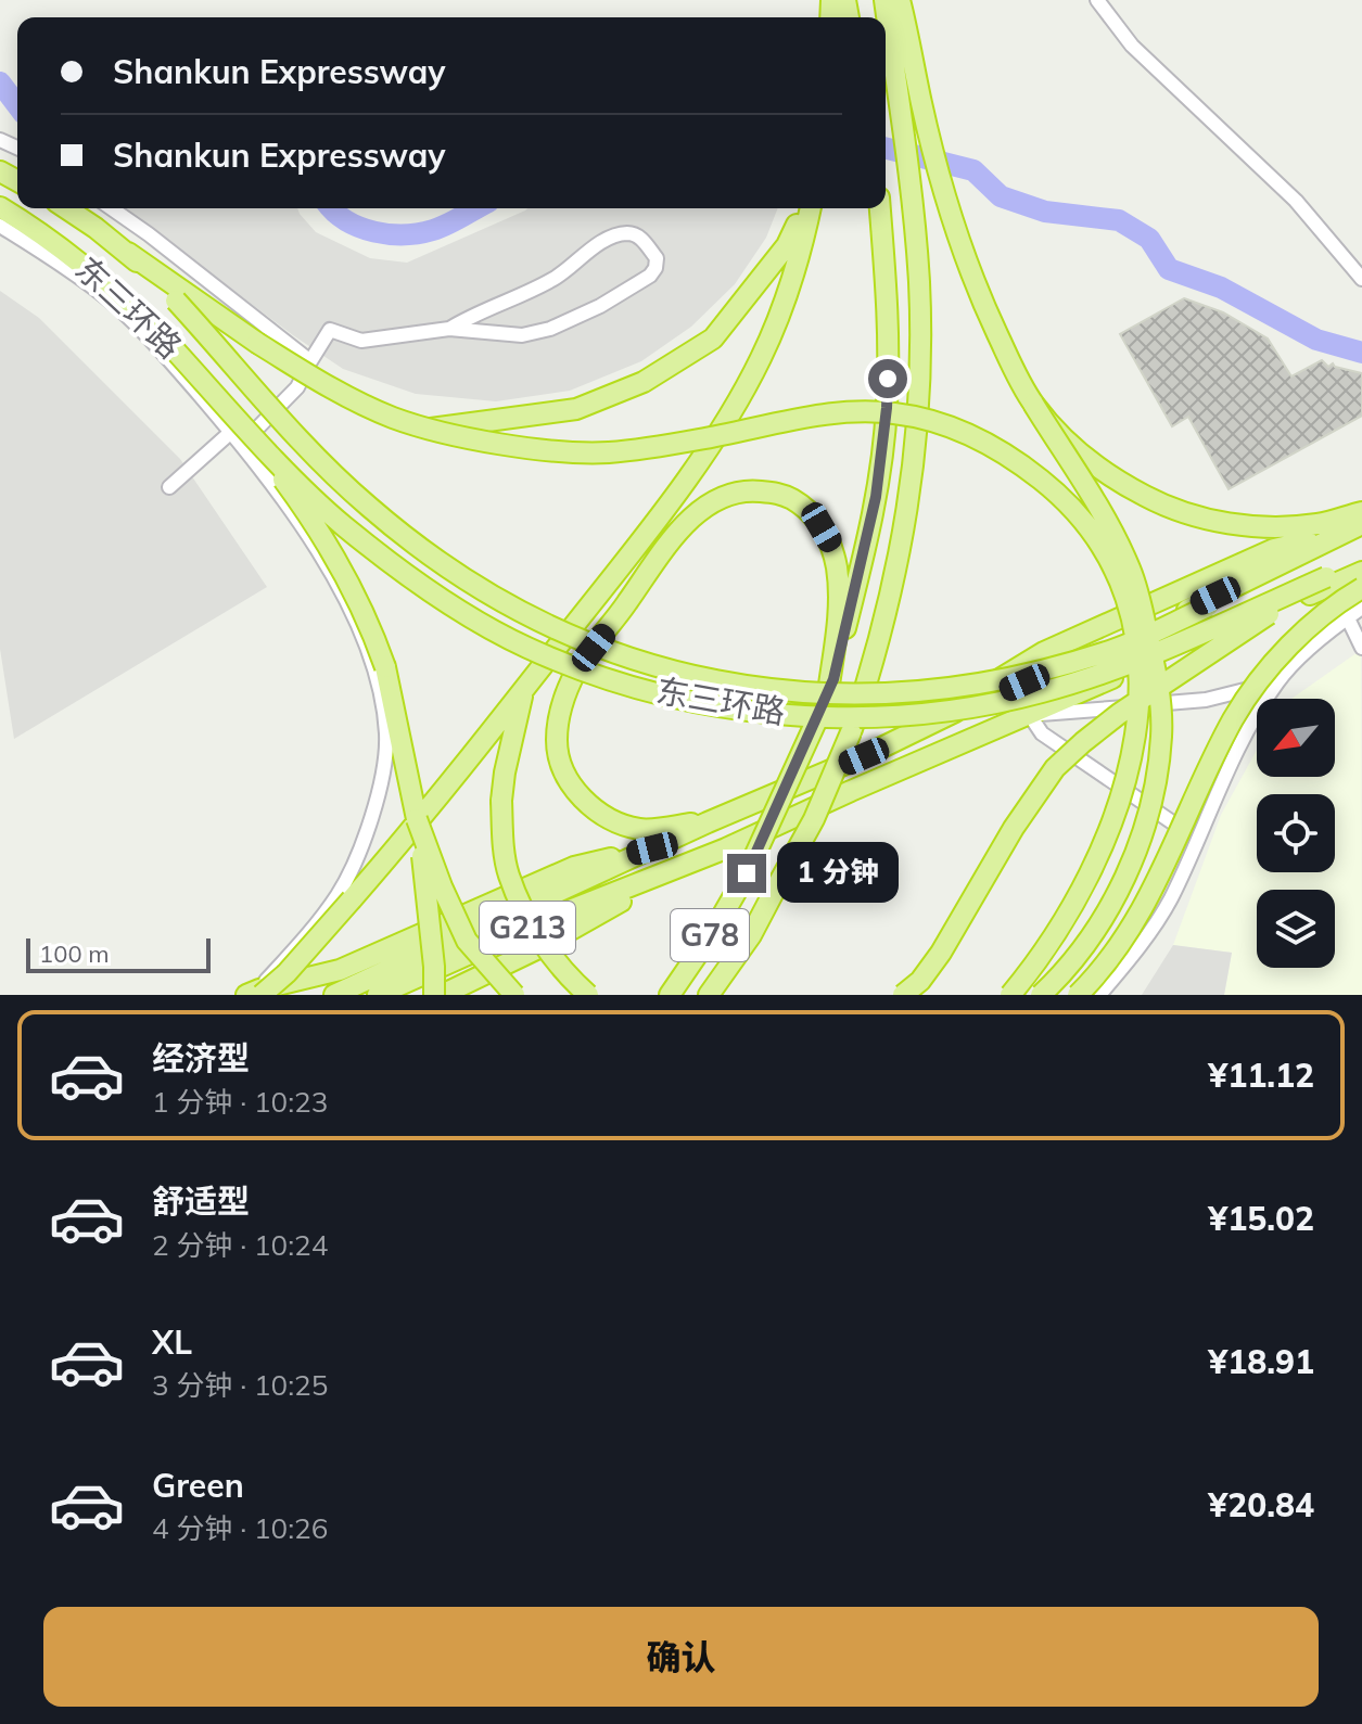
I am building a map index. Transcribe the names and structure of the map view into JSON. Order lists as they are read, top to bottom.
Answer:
{
  "streets": {
    "highway": ["东三环路", "G213", "G78"]
  },
  "scale_bar": "100 m",
  "north": "bottom left",
  "page": {
    "banner": ["Shankun Expressway", "Shankun Expressway"],
    "bubble": "1 分钟",
    "scale": "100 m",
    "list": [
      {
        "name": "经济型",
        "note": "1 分钟 · 10:23",
        "value": "¥11.12"
      },
      {
        "name": "舒适型",
        "note": "2 分钟 · 10:24",
        "value": "¥15.02"
      },
      {
        "name": "XL",
        "note": "3 分钟 · 10:25",
        "value": "¥18.91"
      },
      {
        "name": "Green",
        "note": "4 分钟 · 10:26",
        "value": "¥20.84"
      }
    ],
    "buttons": "确认"
  }
}
